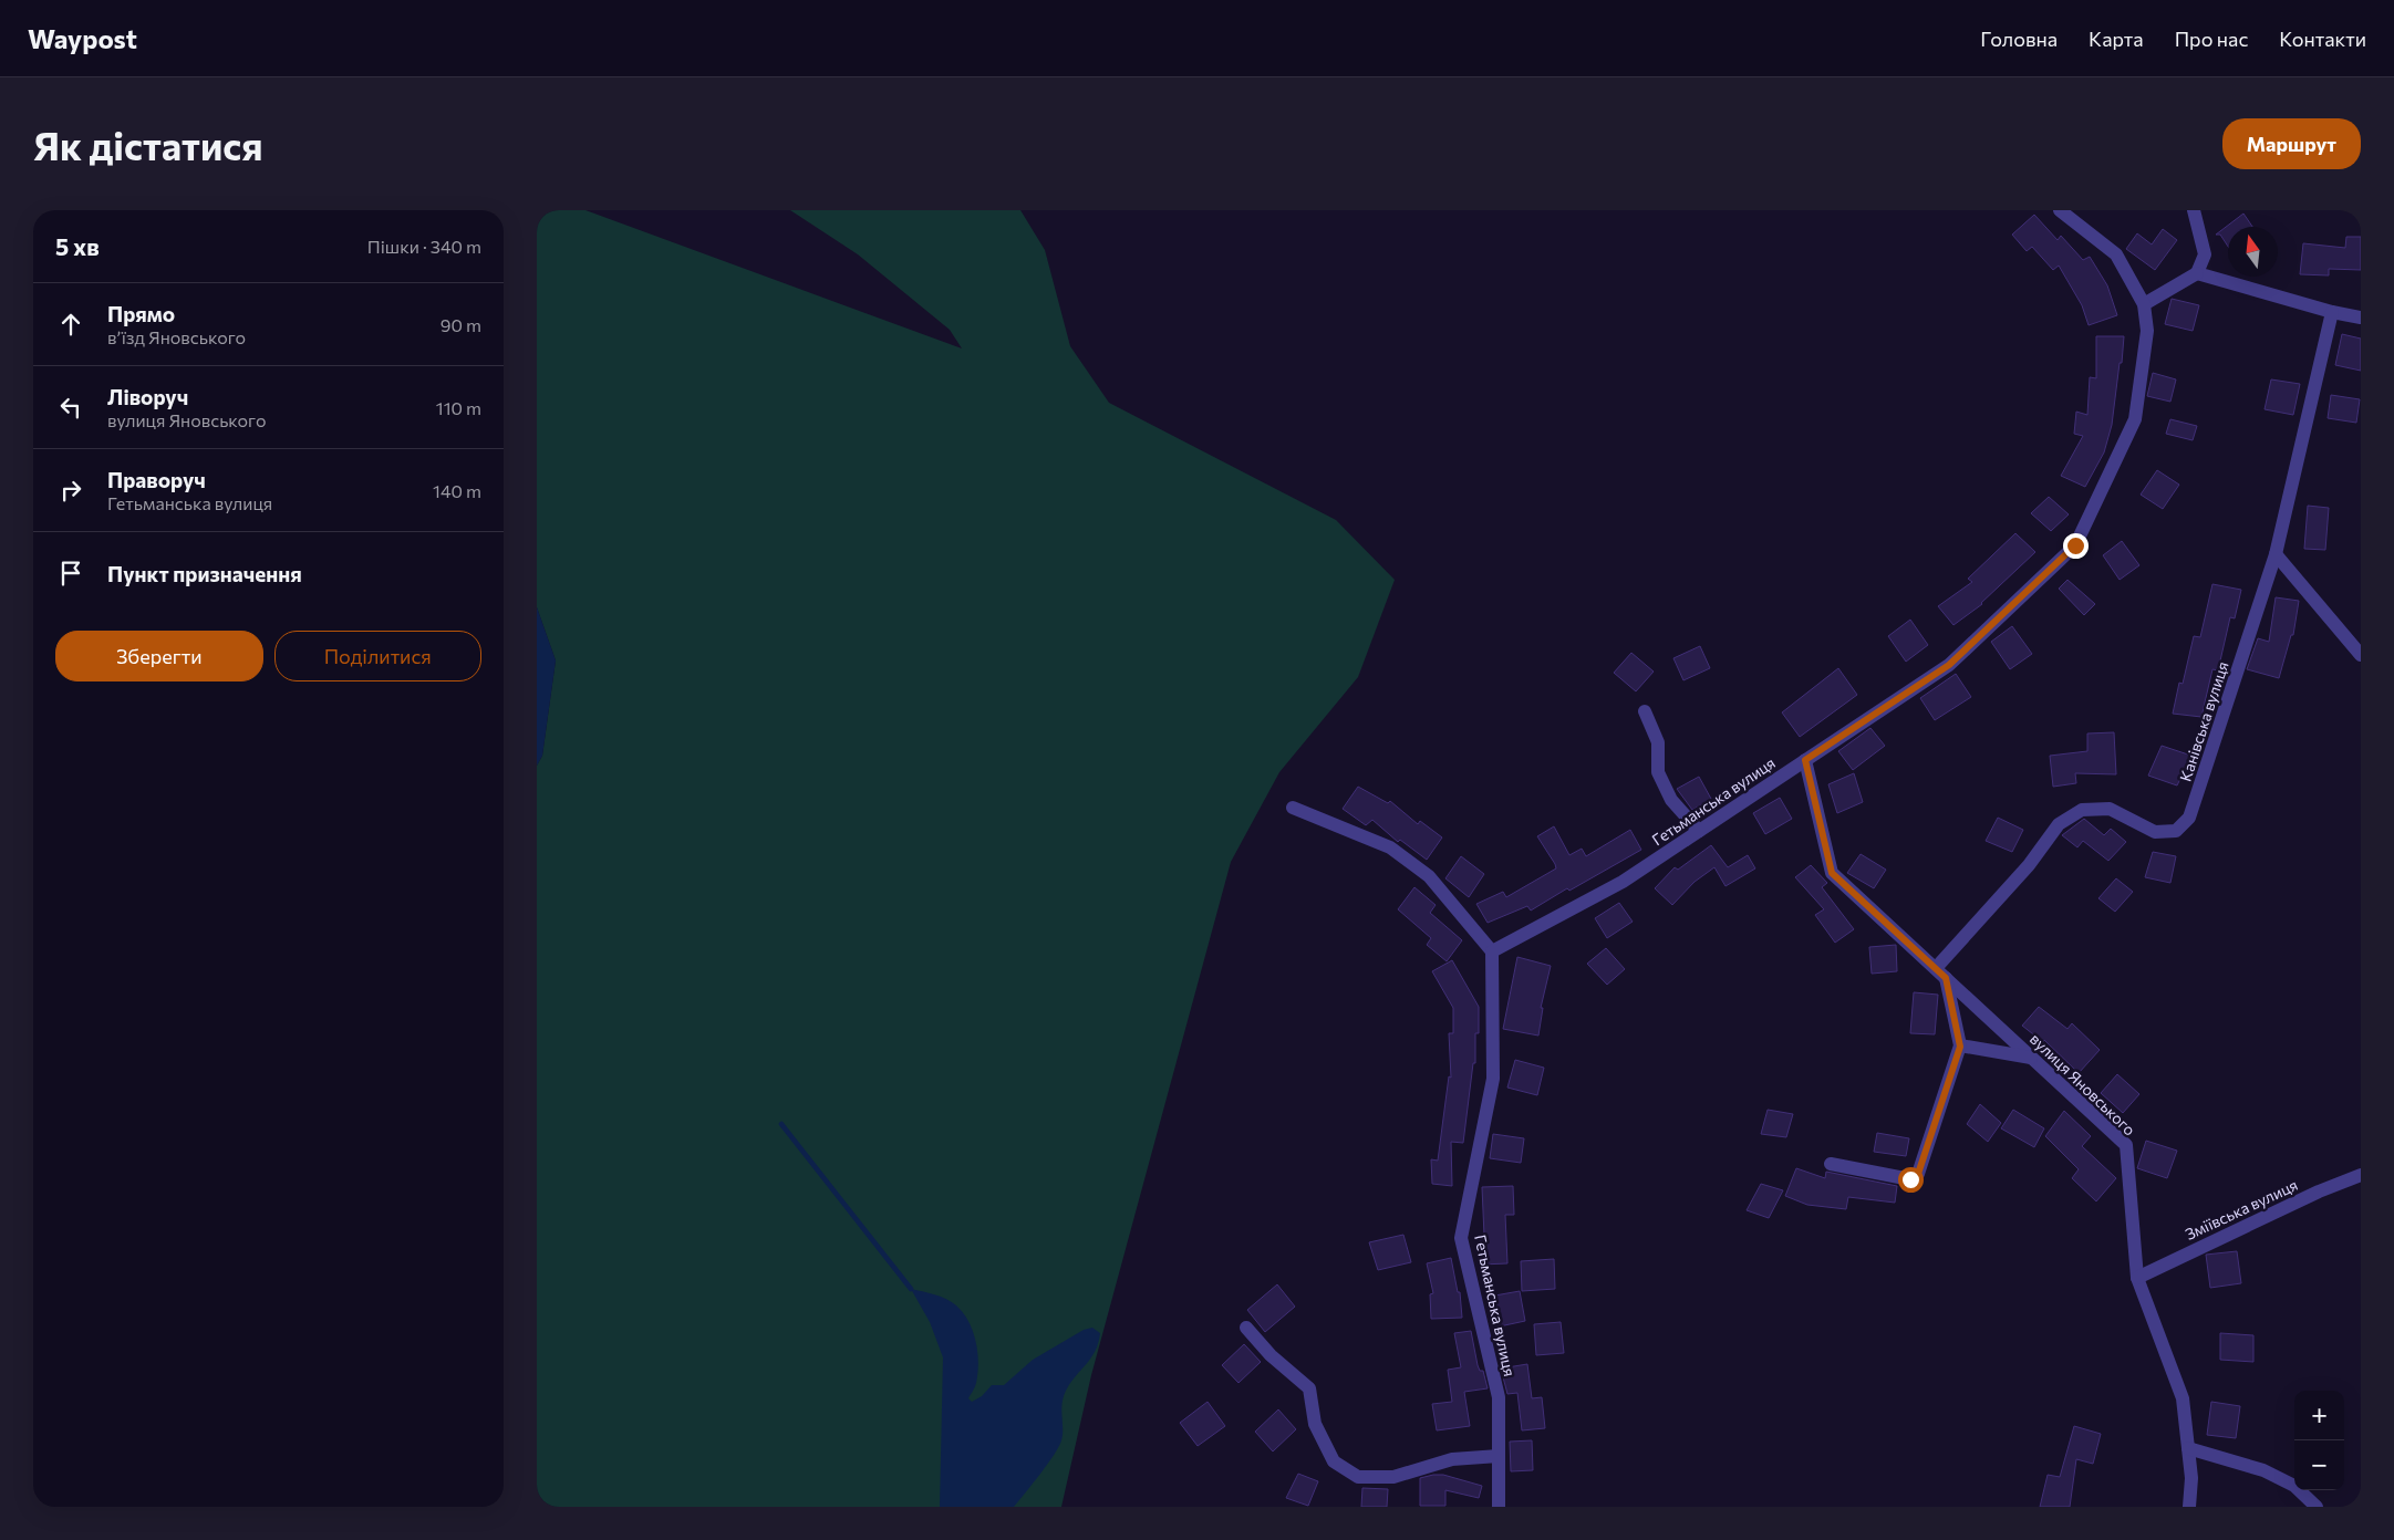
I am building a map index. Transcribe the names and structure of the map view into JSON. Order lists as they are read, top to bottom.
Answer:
{
  "streets": {
    "street": [
      "Канівська вулиця",
      "Гетьманська вулиця",
      "вулиця Яновського",
      "Зміївська вулиця"
    ]
  },
  "crossings": [
    ["Канівська вулиця", "вулиця Яновського"],
    ["Гетьманська вулиця", "вулиця Яновського"],
    ["вулиця Яновського", "Зміївська вулиця"]
  ],
  "north": "top",
  "page": {
    "header": "Waypost",
    "nav": [
      "Головна",
      "Карта",
      "Про нас",
      "Контакти"
    ],
    "buttons": [
      "Маршрут",
      ["Зберегти", "Поділитися"]
    ],
    "title": "Як дістатися",
    "heading": ["5 хв", "Пішки · 340 m"],
    "list": [
      ["Прямо", "в’їзд Яновського", "90 m"],
      ["Ліворуч", "вулиця Яновського", "110 m"],
      ["Праворуч", "Гетьманська вулиця", "140 m"],
      "Пункт призначення"
    ],
    "map_buttons": ["+", "−"]
  }
}
